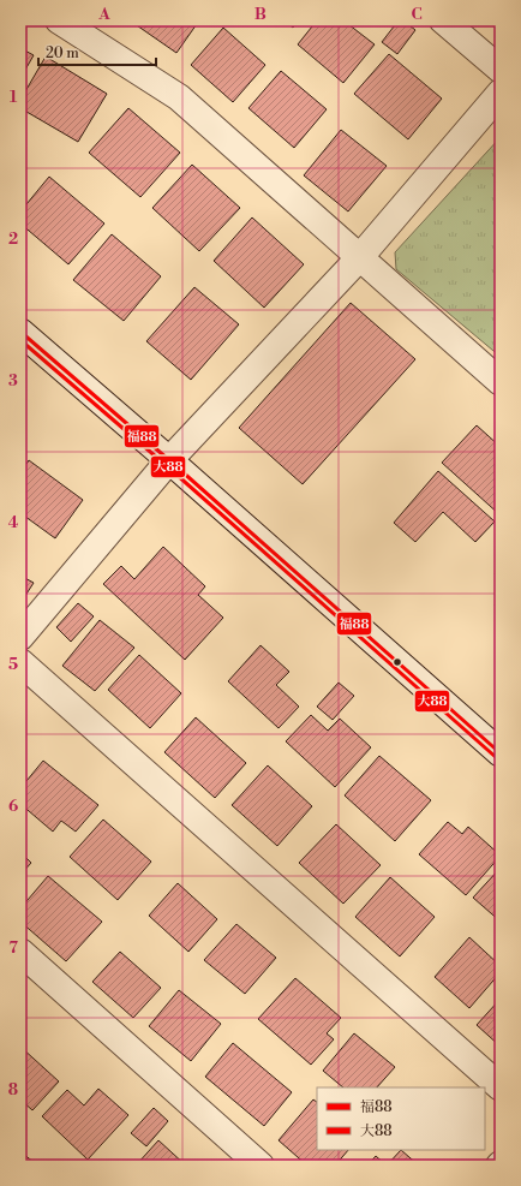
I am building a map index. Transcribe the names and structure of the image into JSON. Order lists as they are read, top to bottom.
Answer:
{
  "lines": ["transit line 福88", "transit line 大88"],
  "legend": ["福88", "大88"],
  "scale_bar": "20 m",
  "grid": {
    "columns": ["A", "B", "C"],
    "rows": [
      "1",
      "2",
      "3",
      "4",
      "5",
      "6",
      "7",
      "8"
    ]
  }
}
